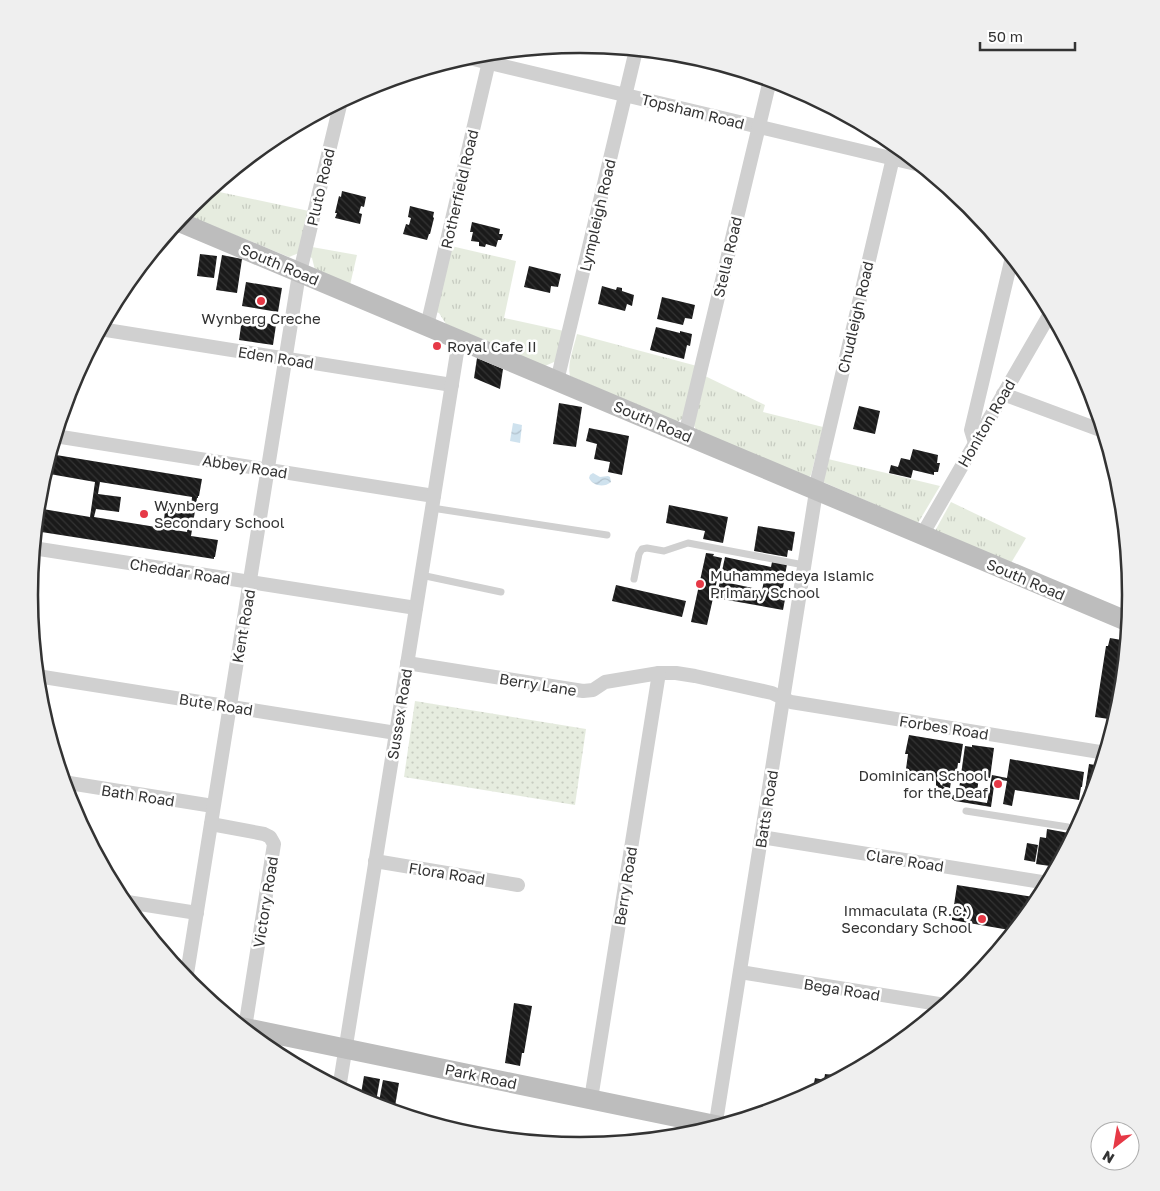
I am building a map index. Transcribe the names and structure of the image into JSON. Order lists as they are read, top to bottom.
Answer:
{
  "streets": {
    "street": [
      "Topsham Road",
      "Pluto Road",
      "Rotherfield Road",
      "Lympleigh Road",
      "Stella Road",
      "South Road",
      "Chudleigh Road",
      "Eden Road",
      "Honiton Road",
      "Abbey Road",
      "Cheddar Road",
      "Kent Road",
      "Berry Lane",
      "Bute Road",
      "Sussex Road",
      "Forbes Road",
      "Bath Road",
      "Batts Road",
      "Clare Road",
      "Flora Road",
      "Berry Road",
      "Victory Road",
      "Bega Road",
      "Park Road"
    ]
  },
  "crossings": [
    ["Topsham Road", "Lympleigh Road"],
    ["Topsham Road", "Stella Road"],
    ["Pluto Road", "South Road"],
    ["Pluto Road", "Kent Road"],
    ["Rotherfield Road", "South Road"],
    ["Lympleigh Road", "South Road"],
    ["Stella Road", "South Road"],
    ["South Road", "Chudleigh Road"],
    ["South Road", "Honiton Road"],
    ["South Road", "Kent Road"],
    ["South Road", "Sussex Road"],
    ["South Road", "Batts Road"],
    ["Chudleigh Road", "Batts Road"],
    ["Eden Road", "Kent Road"],
    ["Eden Road", "Sussex Road"],
    ["Abbey Road", "Kent Road"],
    ["Abbey Road", "Sussex Road"],
    ["Cheddar Road", "Kent Road"],
    ["Cheddar Road", "Sussex Road"],
    ["Kent Road", "Bute Road"],
    ["Kent Road", "Bath Road"],
    ["Kent Road", "Victory Road"],
    ["Berry Lane", "Sussex Road"],
    ["Berry Lane", "Forbes Road"],
    ["Berry Lane", "Batts Road"],
    ["Berry Lane", "Berry Road"],
    ["Bute Road", "Sussex Road"],
    ["Sussex Road", "Flora Road"],
    ["Sussex Road", "Park Road"],
    ["Forbes Road", "Batts Road"],
    ["Batts Road", "Clare Road"],
    ["Batts Road", "Bega Road"],
    ["Berry Road", "Park Road"]
  ],
  "places": [
    "Wynberg Creche",
    "Royal Cafe II",
    "Wynberg Secondary School",
    "Muhammedeya Islamic Primary School",
    "Dominican School for the Deaf",
    "Immaculata (R.C.) Secondary School"
  ],
  "scale_bar": "50 m",
  "north": "bottom left"
}
